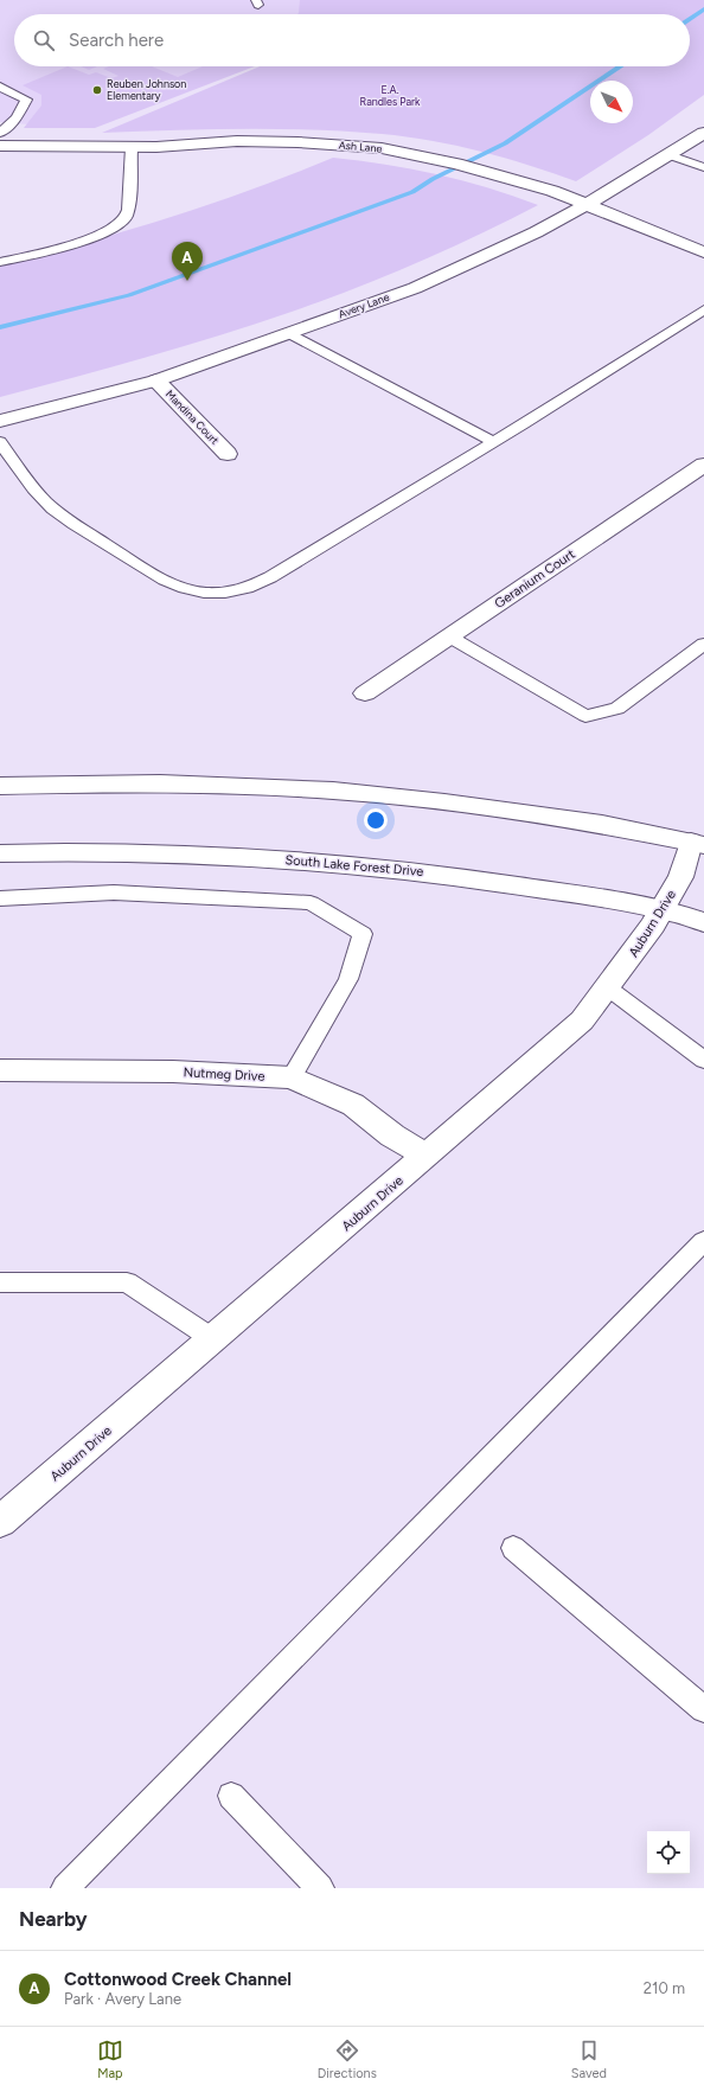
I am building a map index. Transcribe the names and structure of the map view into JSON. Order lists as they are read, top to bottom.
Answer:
{
  "streets": {
    "street": [
      "Ash Lane",
      "Avery Lane",
      "Mandina Court",
      "Geranium Court",
      "South Lake Forest Drive",
      "Auburn Drive",
      "Nutmeg Drive"
    ]
  },
  "crossings": [
    ["Ash Lane", "Avery Lane"],
    ["Avery Lane", "Mandina Court"],
    ["South Lake Forest Drive", "Auburn Drive"],
    ["Auburn Drive", "Nutmeg Drive"]
  ],
  "parks": ["E.A. Randles Park"],
  "places": ["Reuben Johnson Elementary"],
  "north": "bottom right",
  "page": {
    "search": "Search here",
    "pins": "A",
    "heading": "Nearby",
    "list": [
      {
        "mark": "A",
        "name": "Cottonwood Creek Channel",
        "note": "Park · Avery Lane",
        "value": "210 m"
      }
    ],
    "nav": ["Map", "Directions", "Saved"]
  }
}
